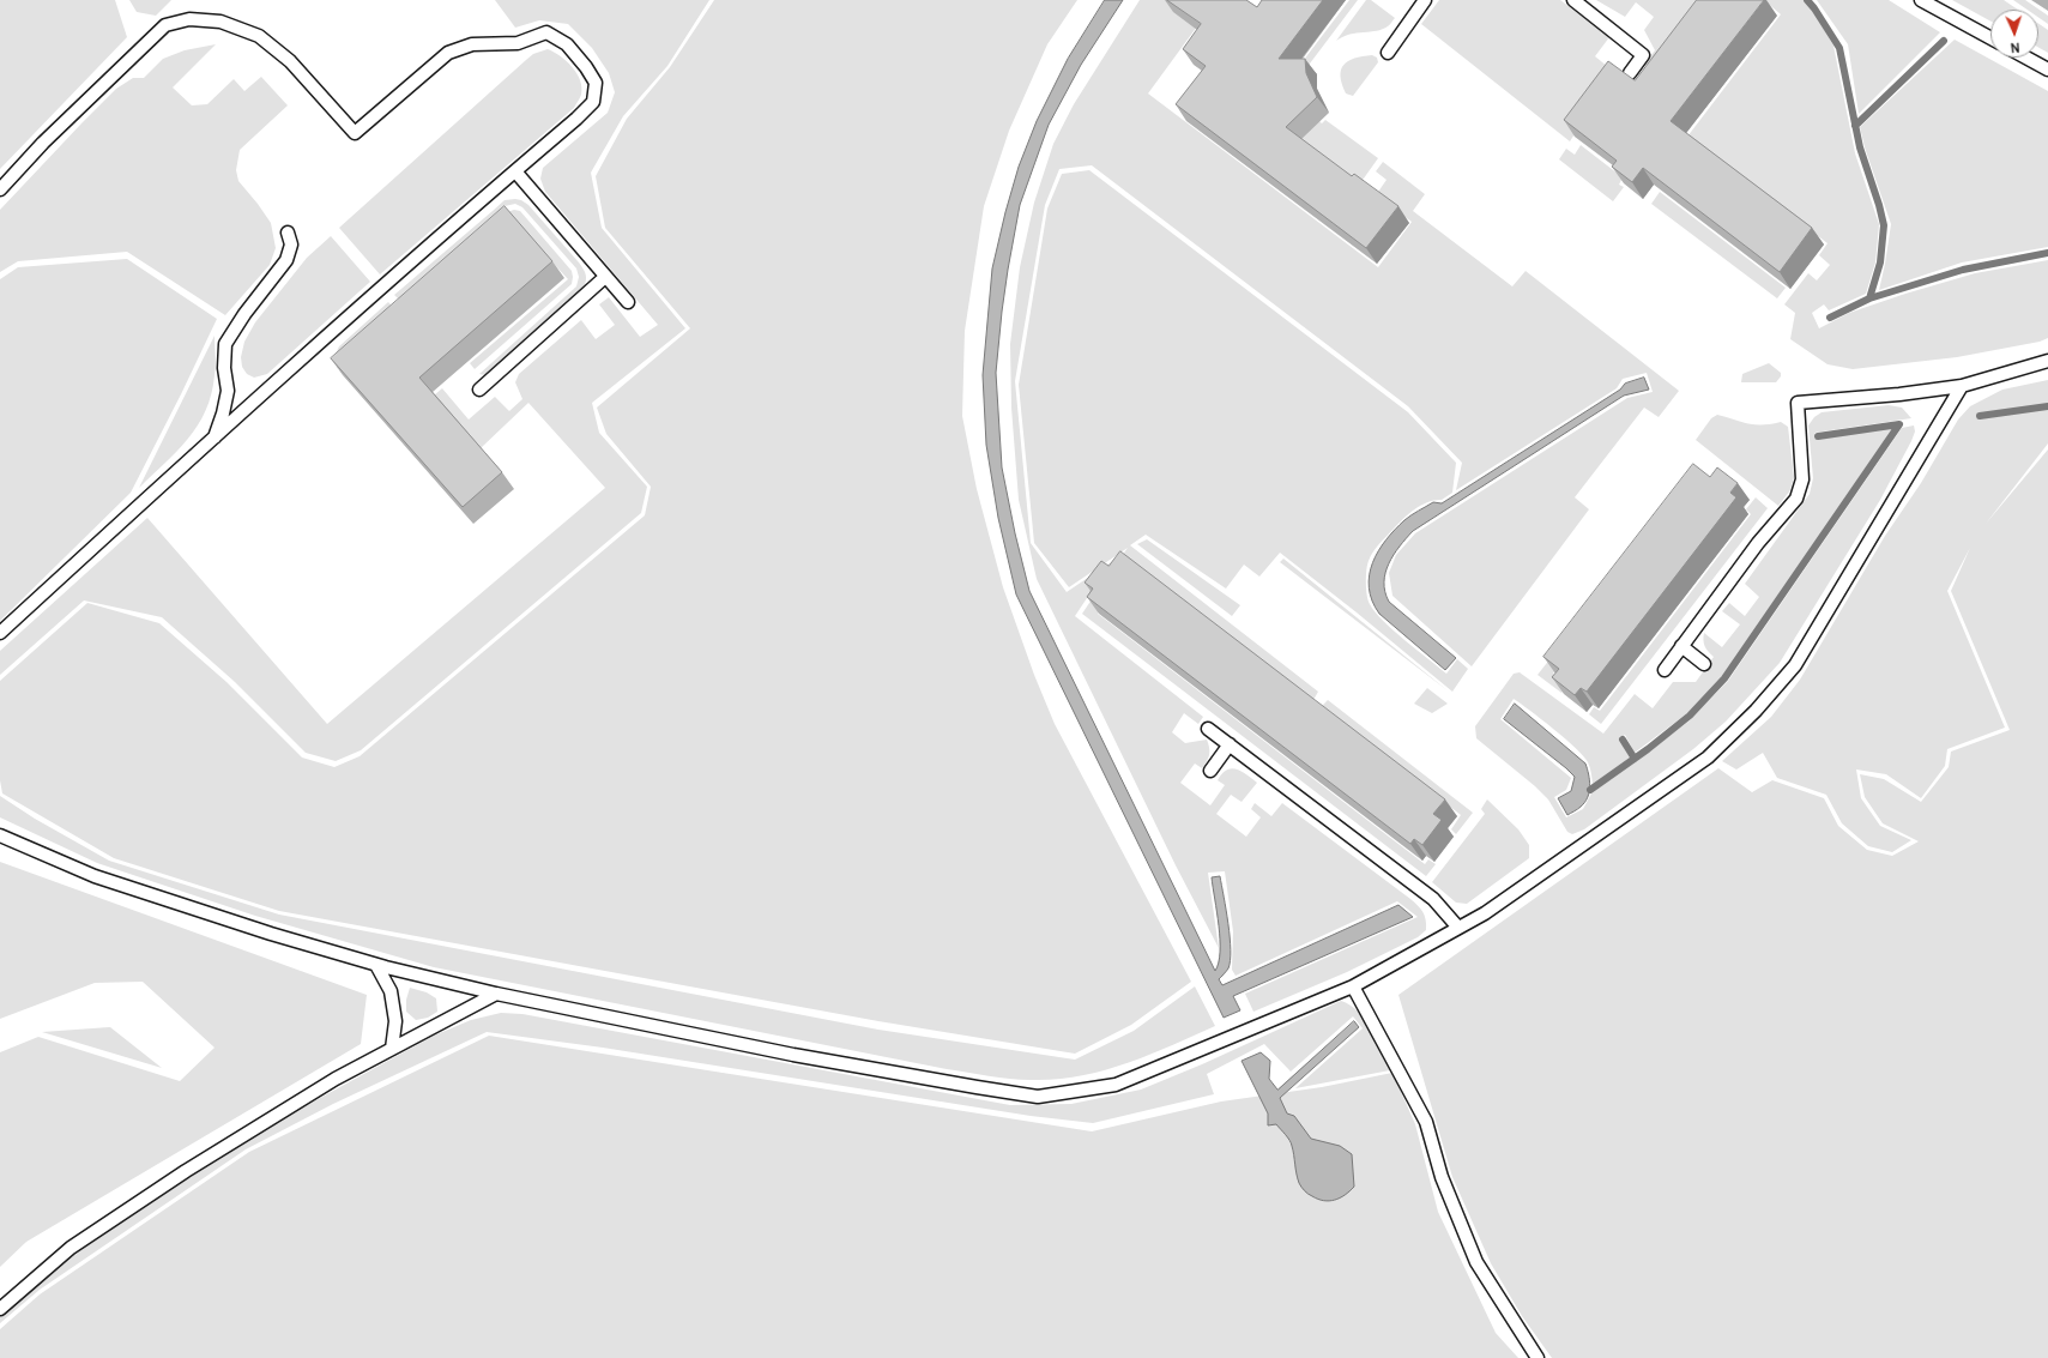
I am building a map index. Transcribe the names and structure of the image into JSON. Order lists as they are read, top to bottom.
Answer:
{
  "north": "bottom"
}
